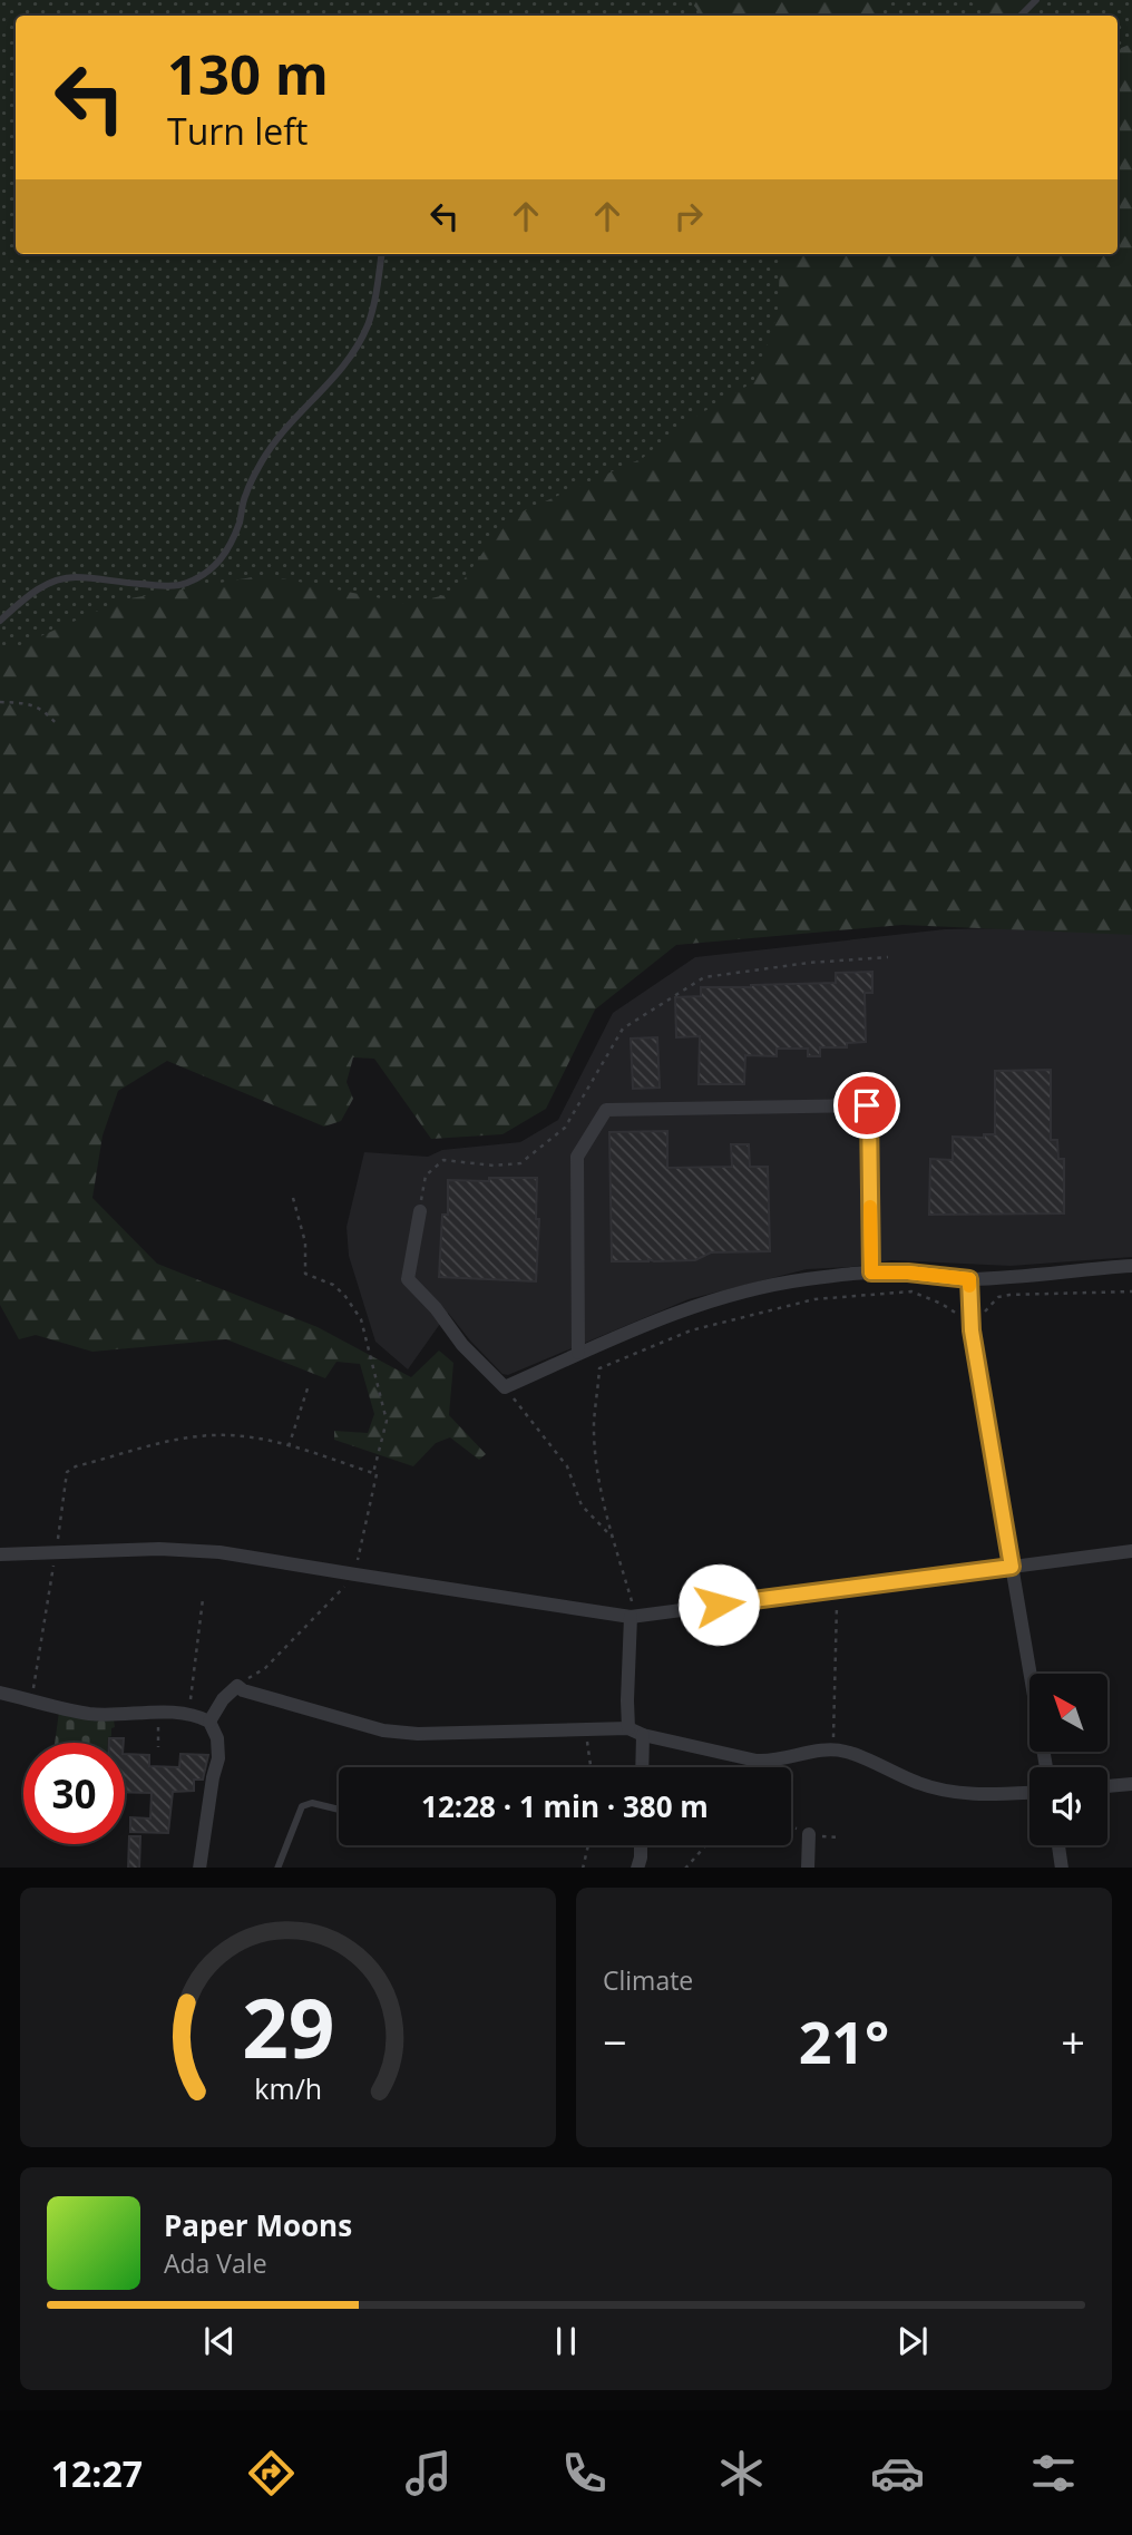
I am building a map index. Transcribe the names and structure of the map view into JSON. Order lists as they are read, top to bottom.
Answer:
{
  "north": "top left",
  "page": {
    "turn": ["130 m", "Turn left"],
    "limit": "30",
    "trip": "12:28 · 1 min · 380 m",
    "tile": "Climate",
    "heat": ["−", "21°", "+"],
    "song": ["Paper Moons", "Ada Vale"],
    "tabs": "12:27",
    "gauge": ["29", "km/h"]
  }
}
